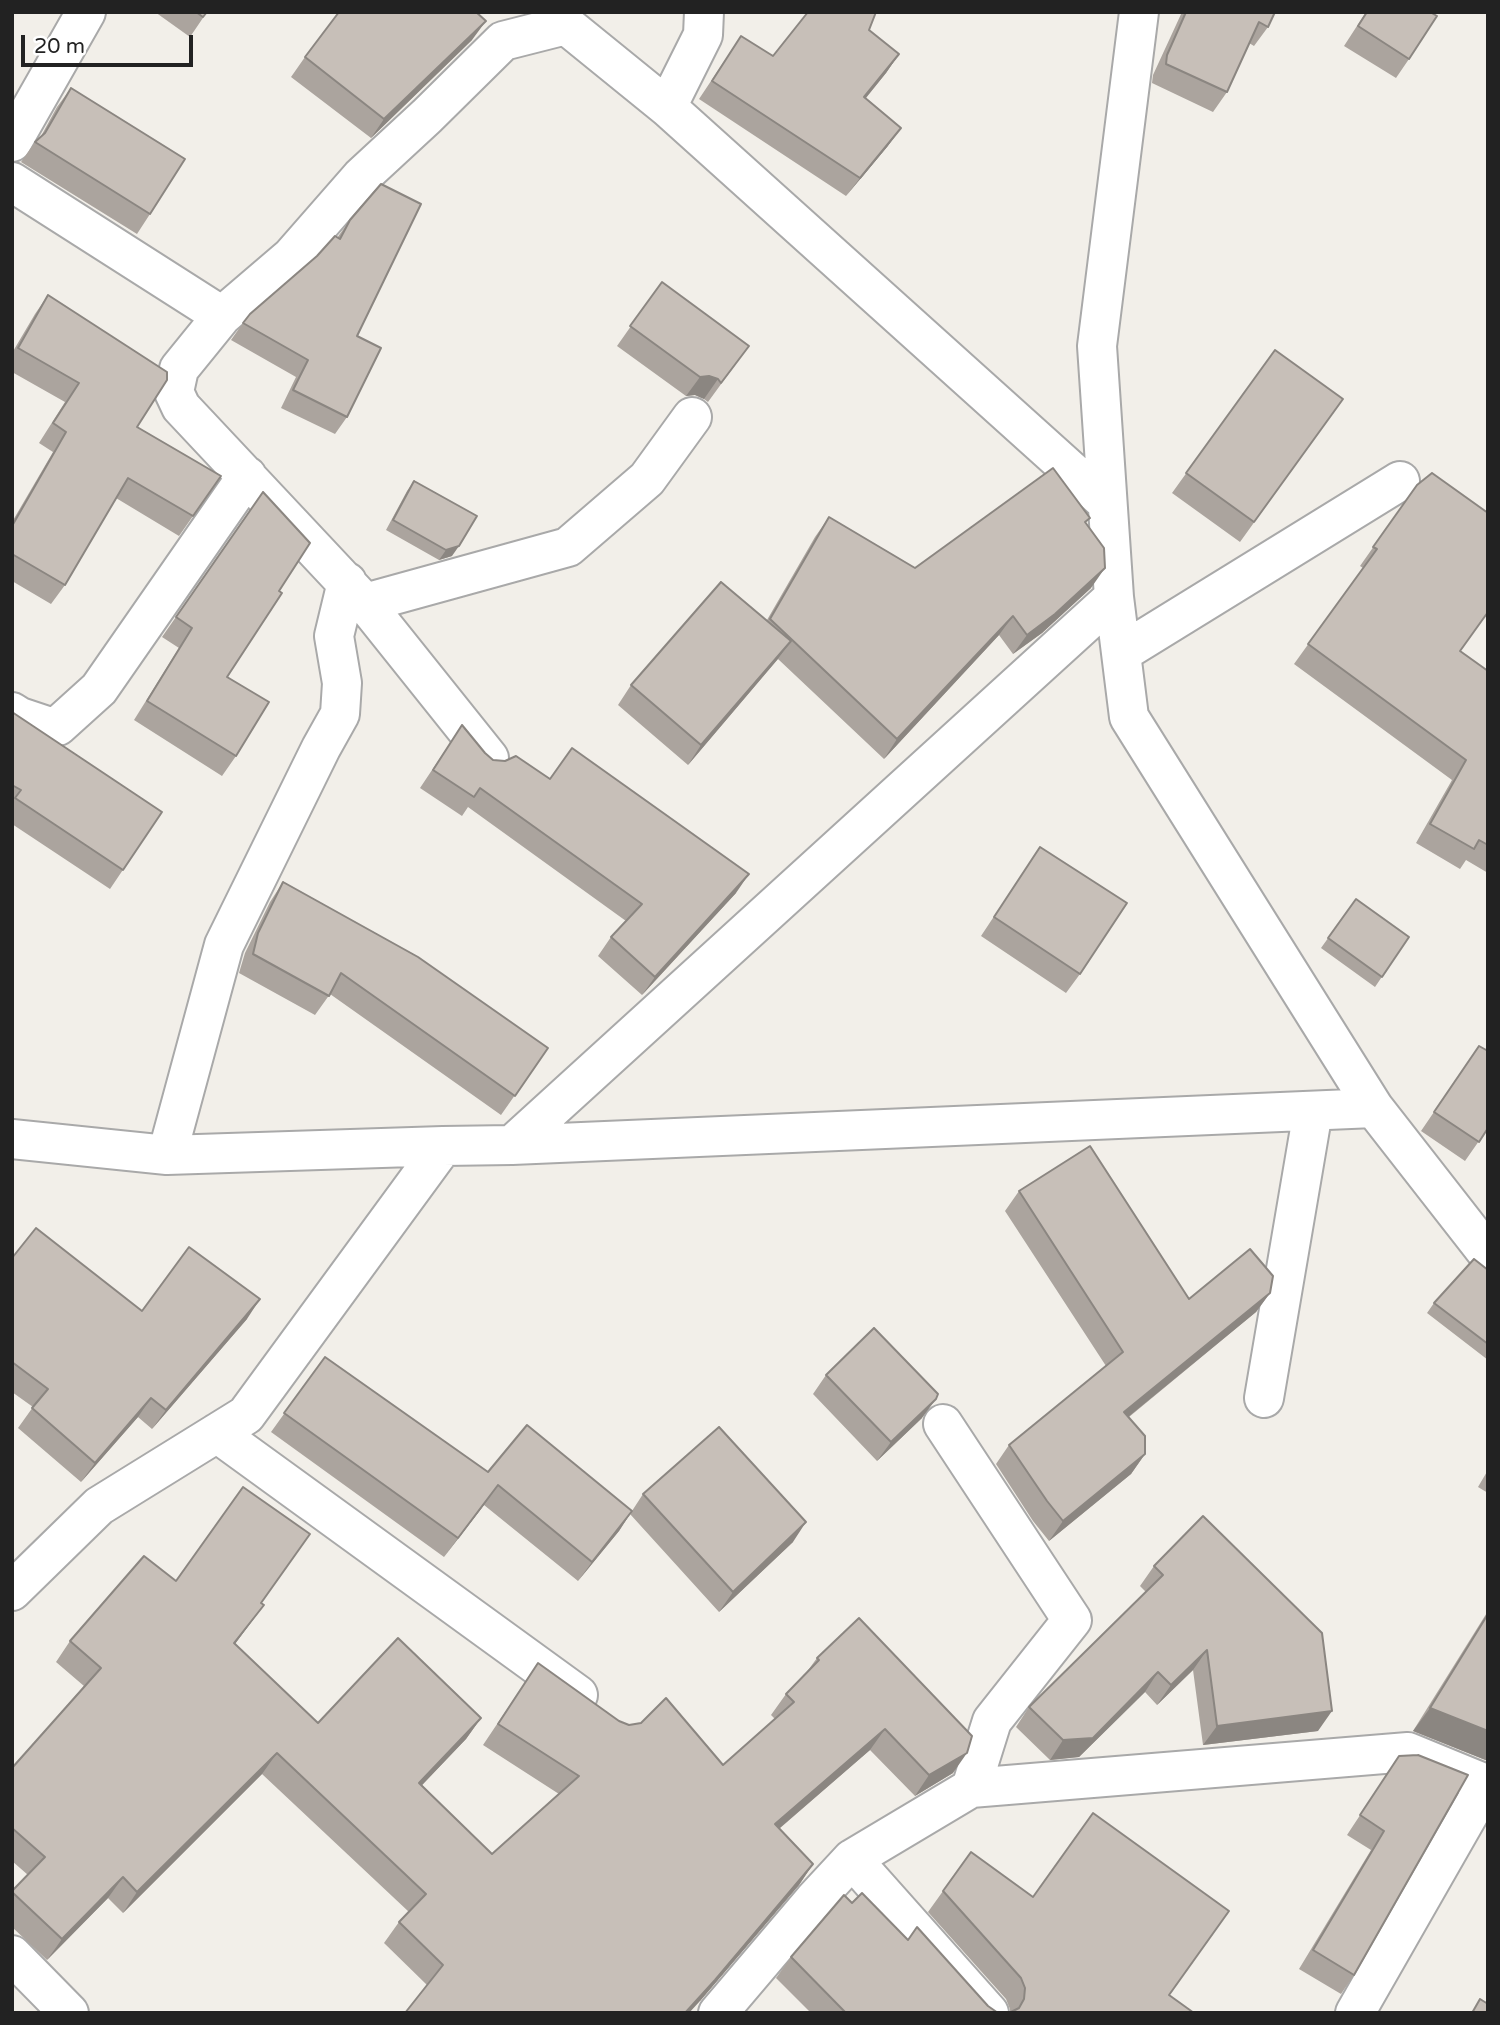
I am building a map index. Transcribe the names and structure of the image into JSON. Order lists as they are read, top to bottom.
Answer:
{
  "scale_bar": "20 m"
}
